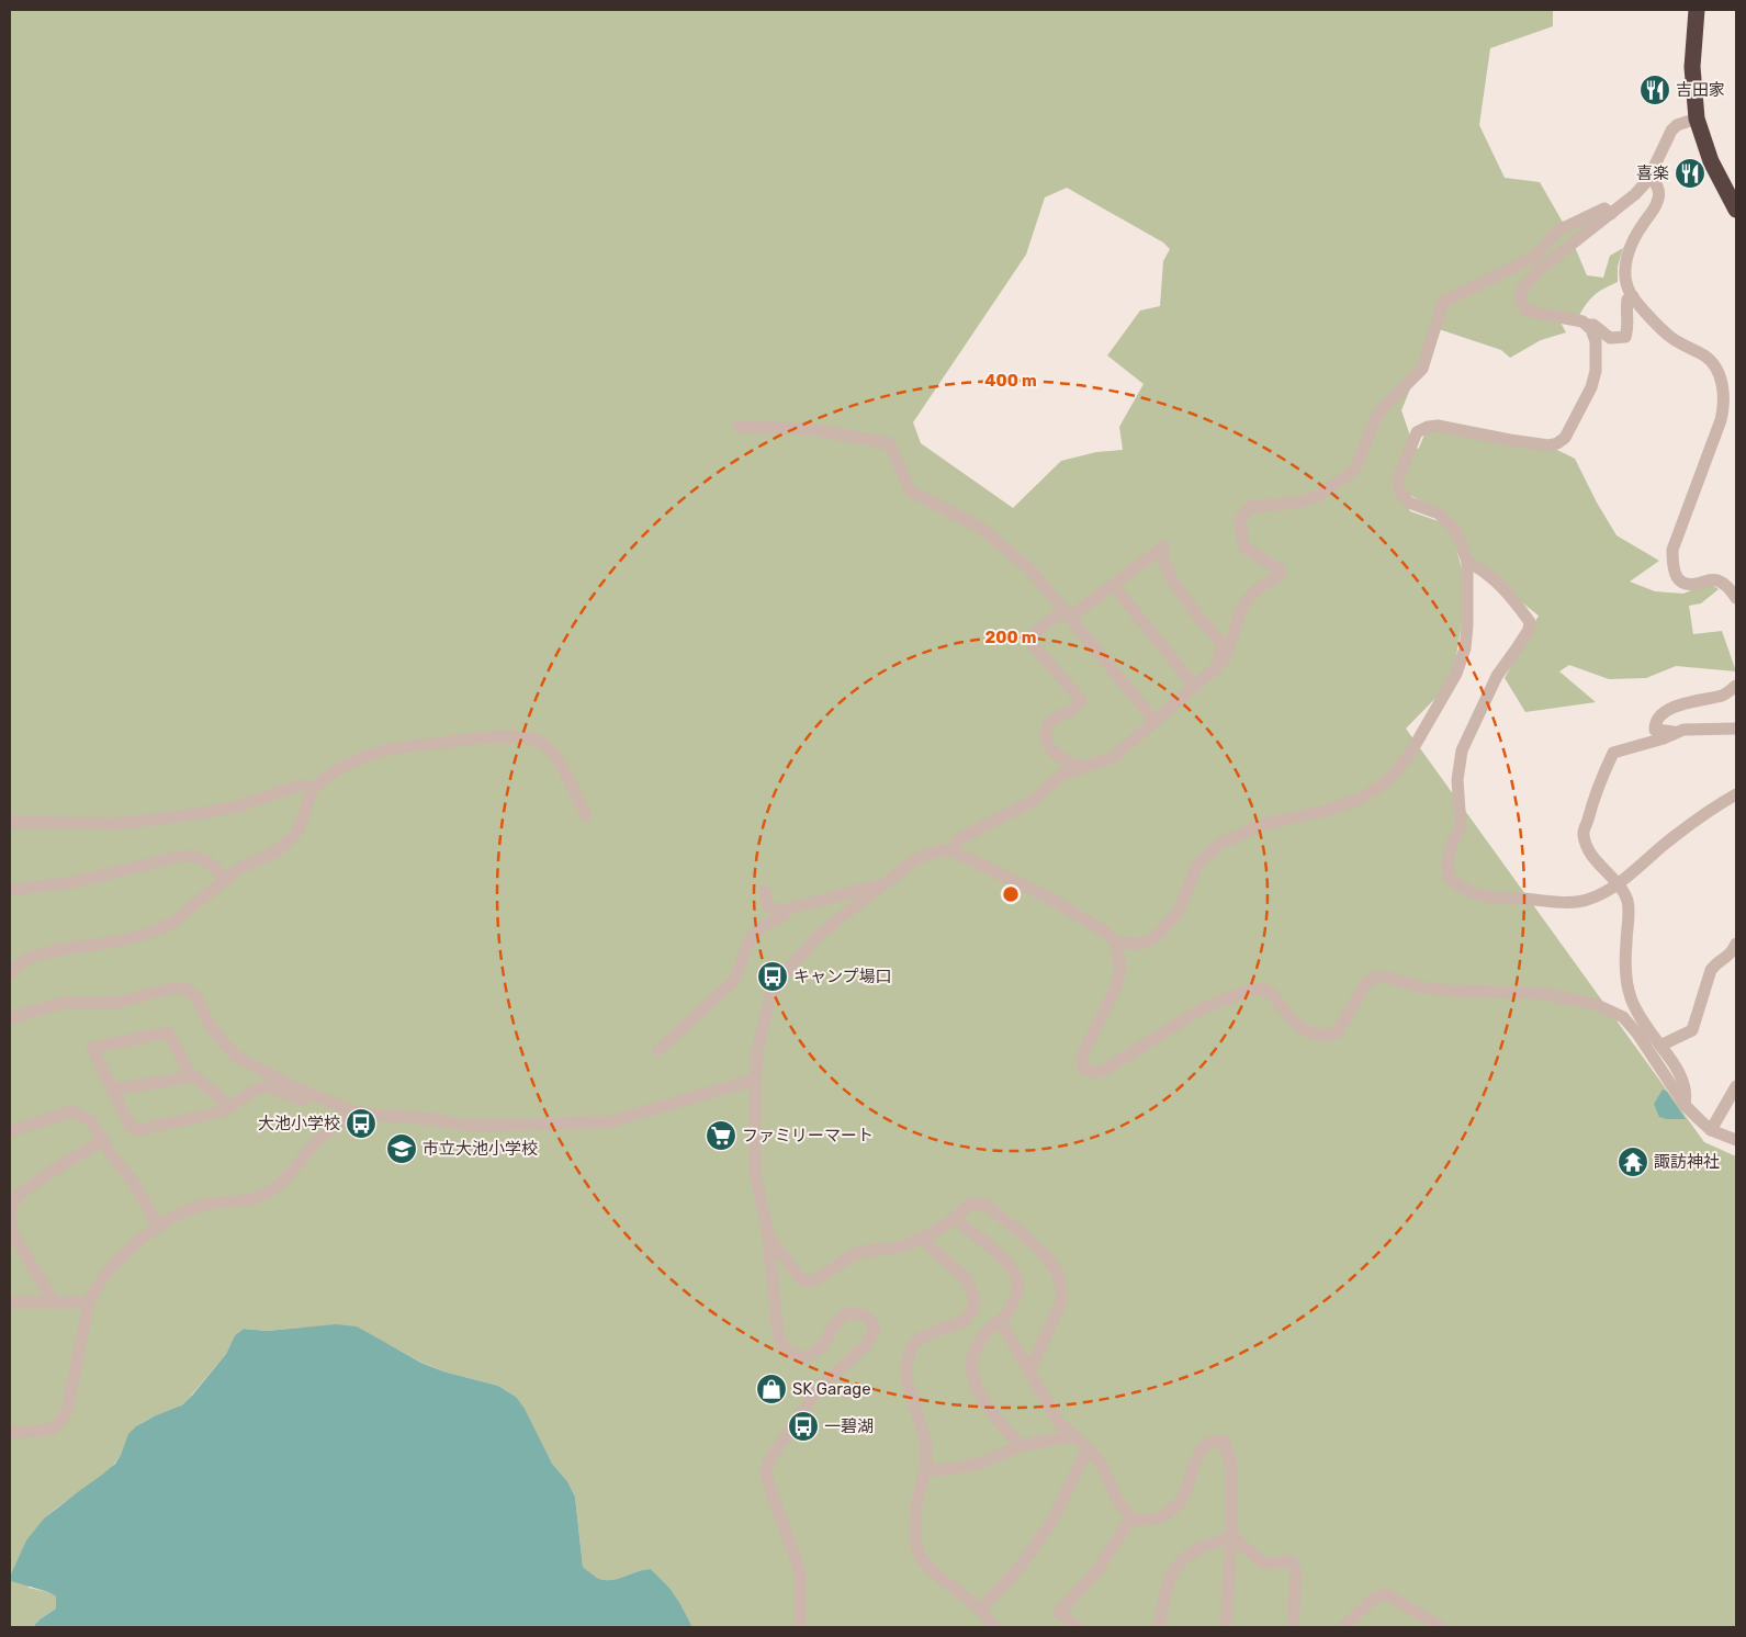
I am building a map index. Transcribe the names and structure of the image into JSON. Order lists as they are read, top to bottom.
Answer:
{
  "places": {
    "restaurant": ["吉田家", "喜楽"],
    "bus stop": ["キャンプ場口", "大池小学校", "一碧湖"],
    "supermarket": ["ファミリーマート"],
    "school or university": ["市立大池小学校"],
    "temple": ["諏訪神社"],
    "shop": ["SK Garage"]
  },
  "rings": ["400 m", "200 m"]
}
